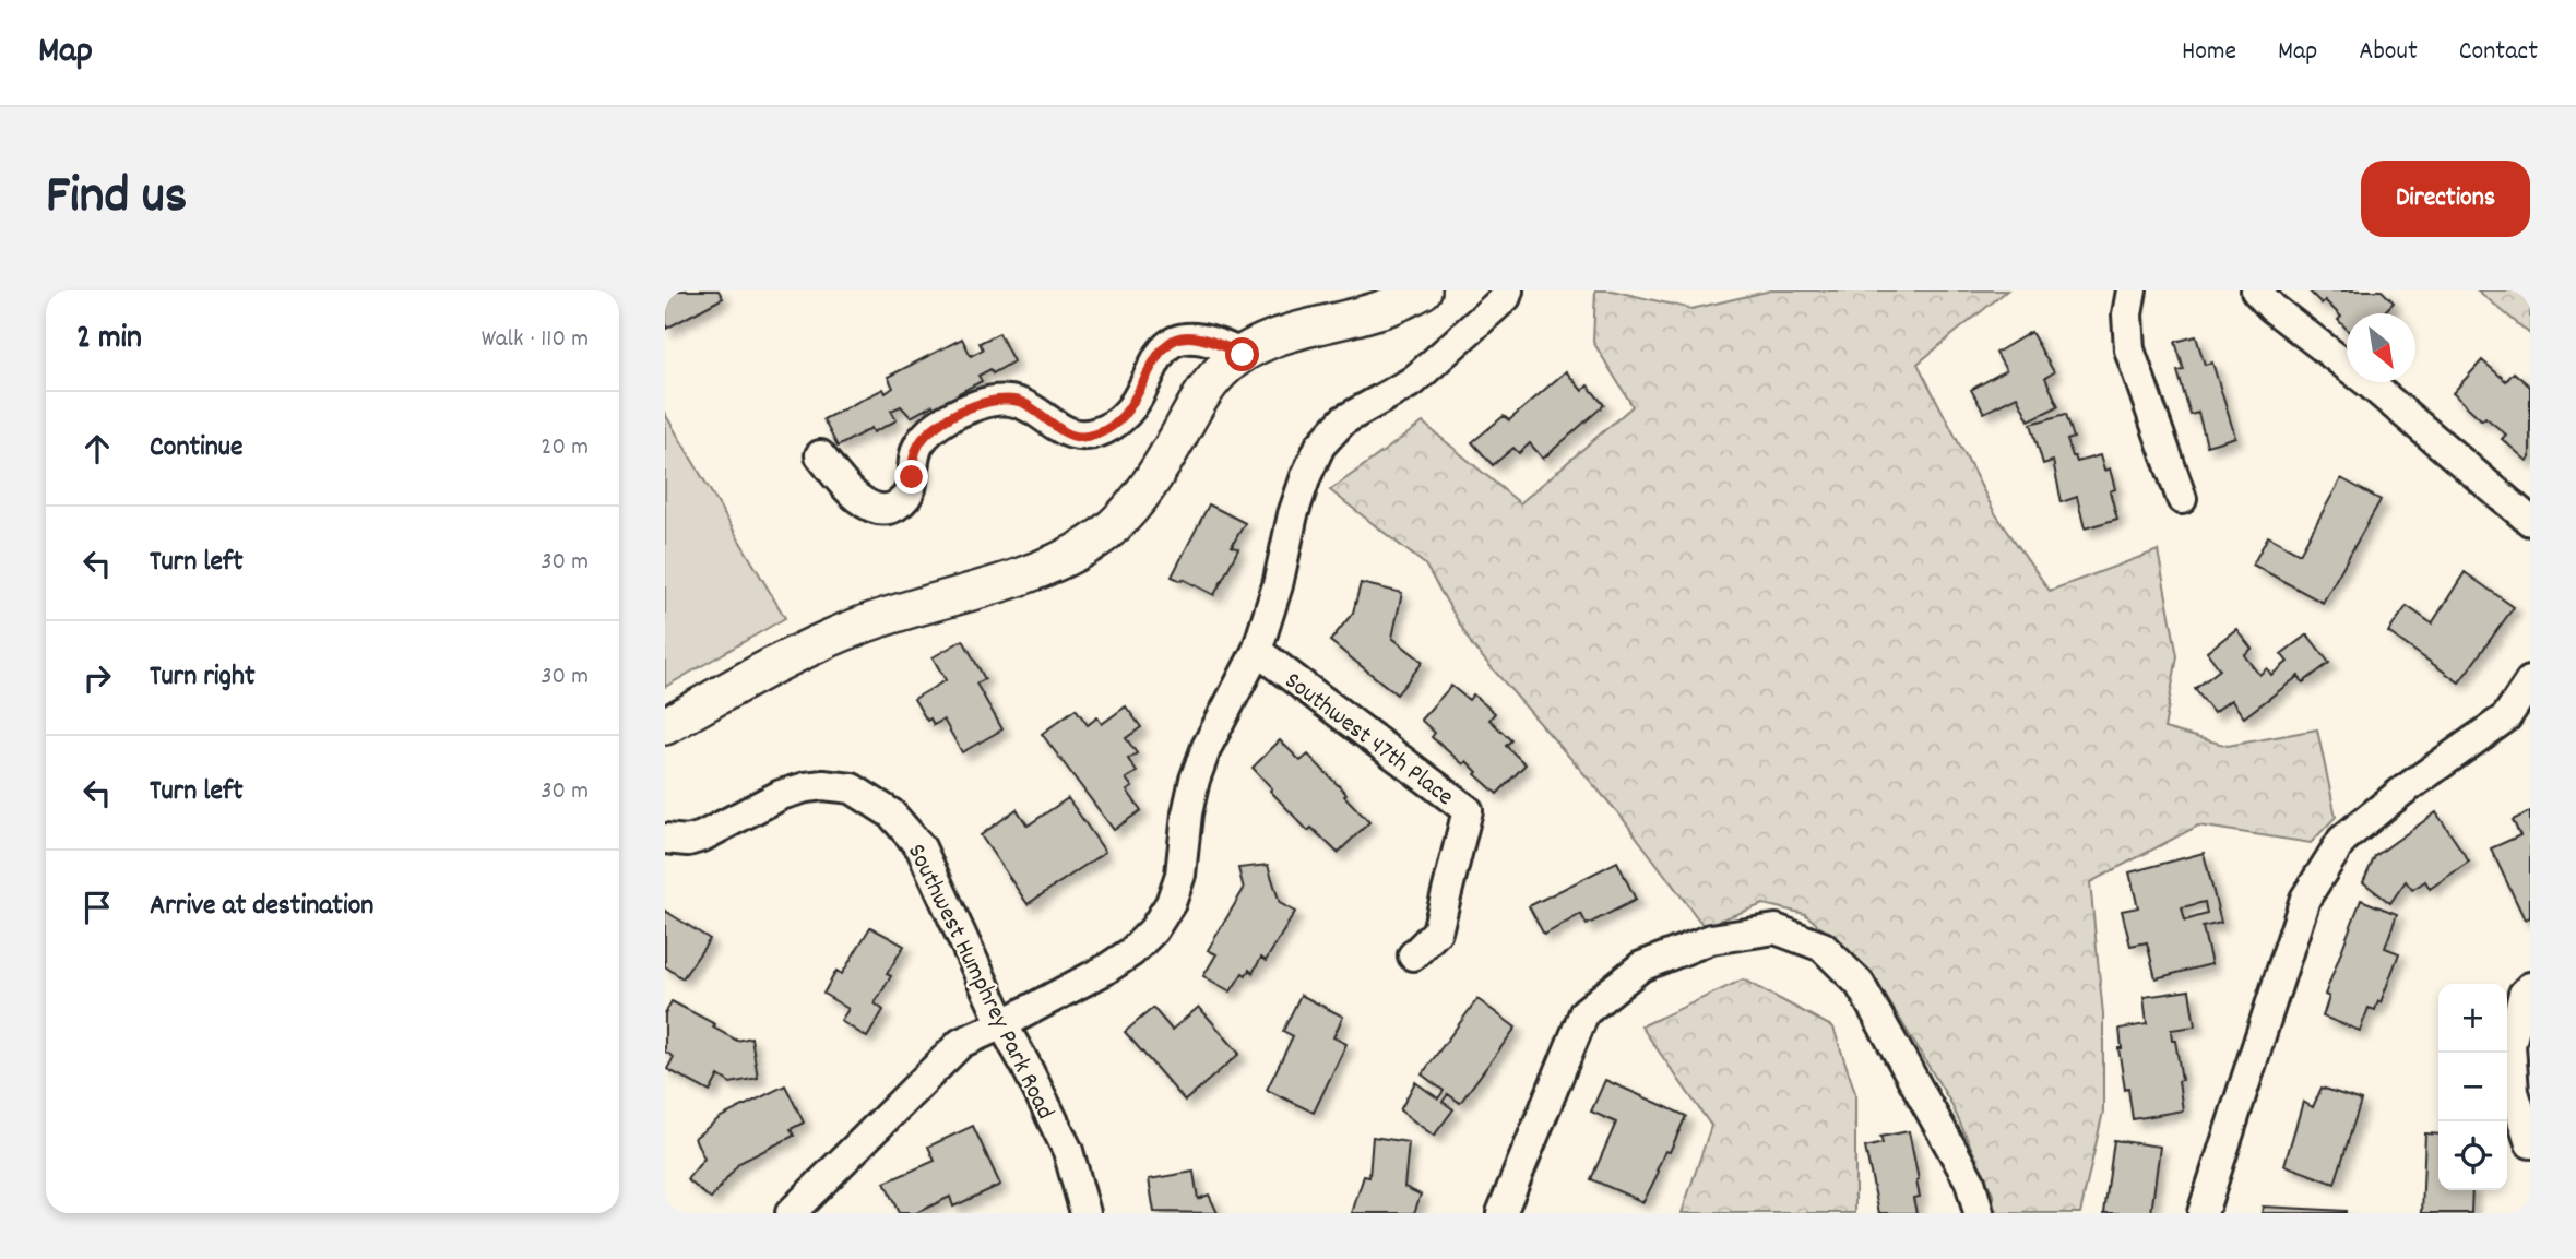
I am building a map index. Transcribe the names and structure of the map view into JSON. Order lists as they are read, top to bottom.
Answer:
{
  "streets": {
    "street": ["Southwest 47th Place", "Southwest Humphrey Park Road"]
  },
  "north": "bottom right",
  "page": {
    "header": "Map",
    "nav": [
      "Home",
      "Map",
      "About",
      "Contact"
    ],
    "title": "Find us",
    "buttons": "Directions",
    "heading": ["2 min", "Walk · 110 m"],
    "list": [
      ["Continue", "20 m"],
      ["Turn left", "30 m"],
      ["Turn right", "30 m"],
      ["Turn left", "30 m"],
      "Arrive at destination"
    ],
    "map_buttons": ["+", "−"]
  }
}
